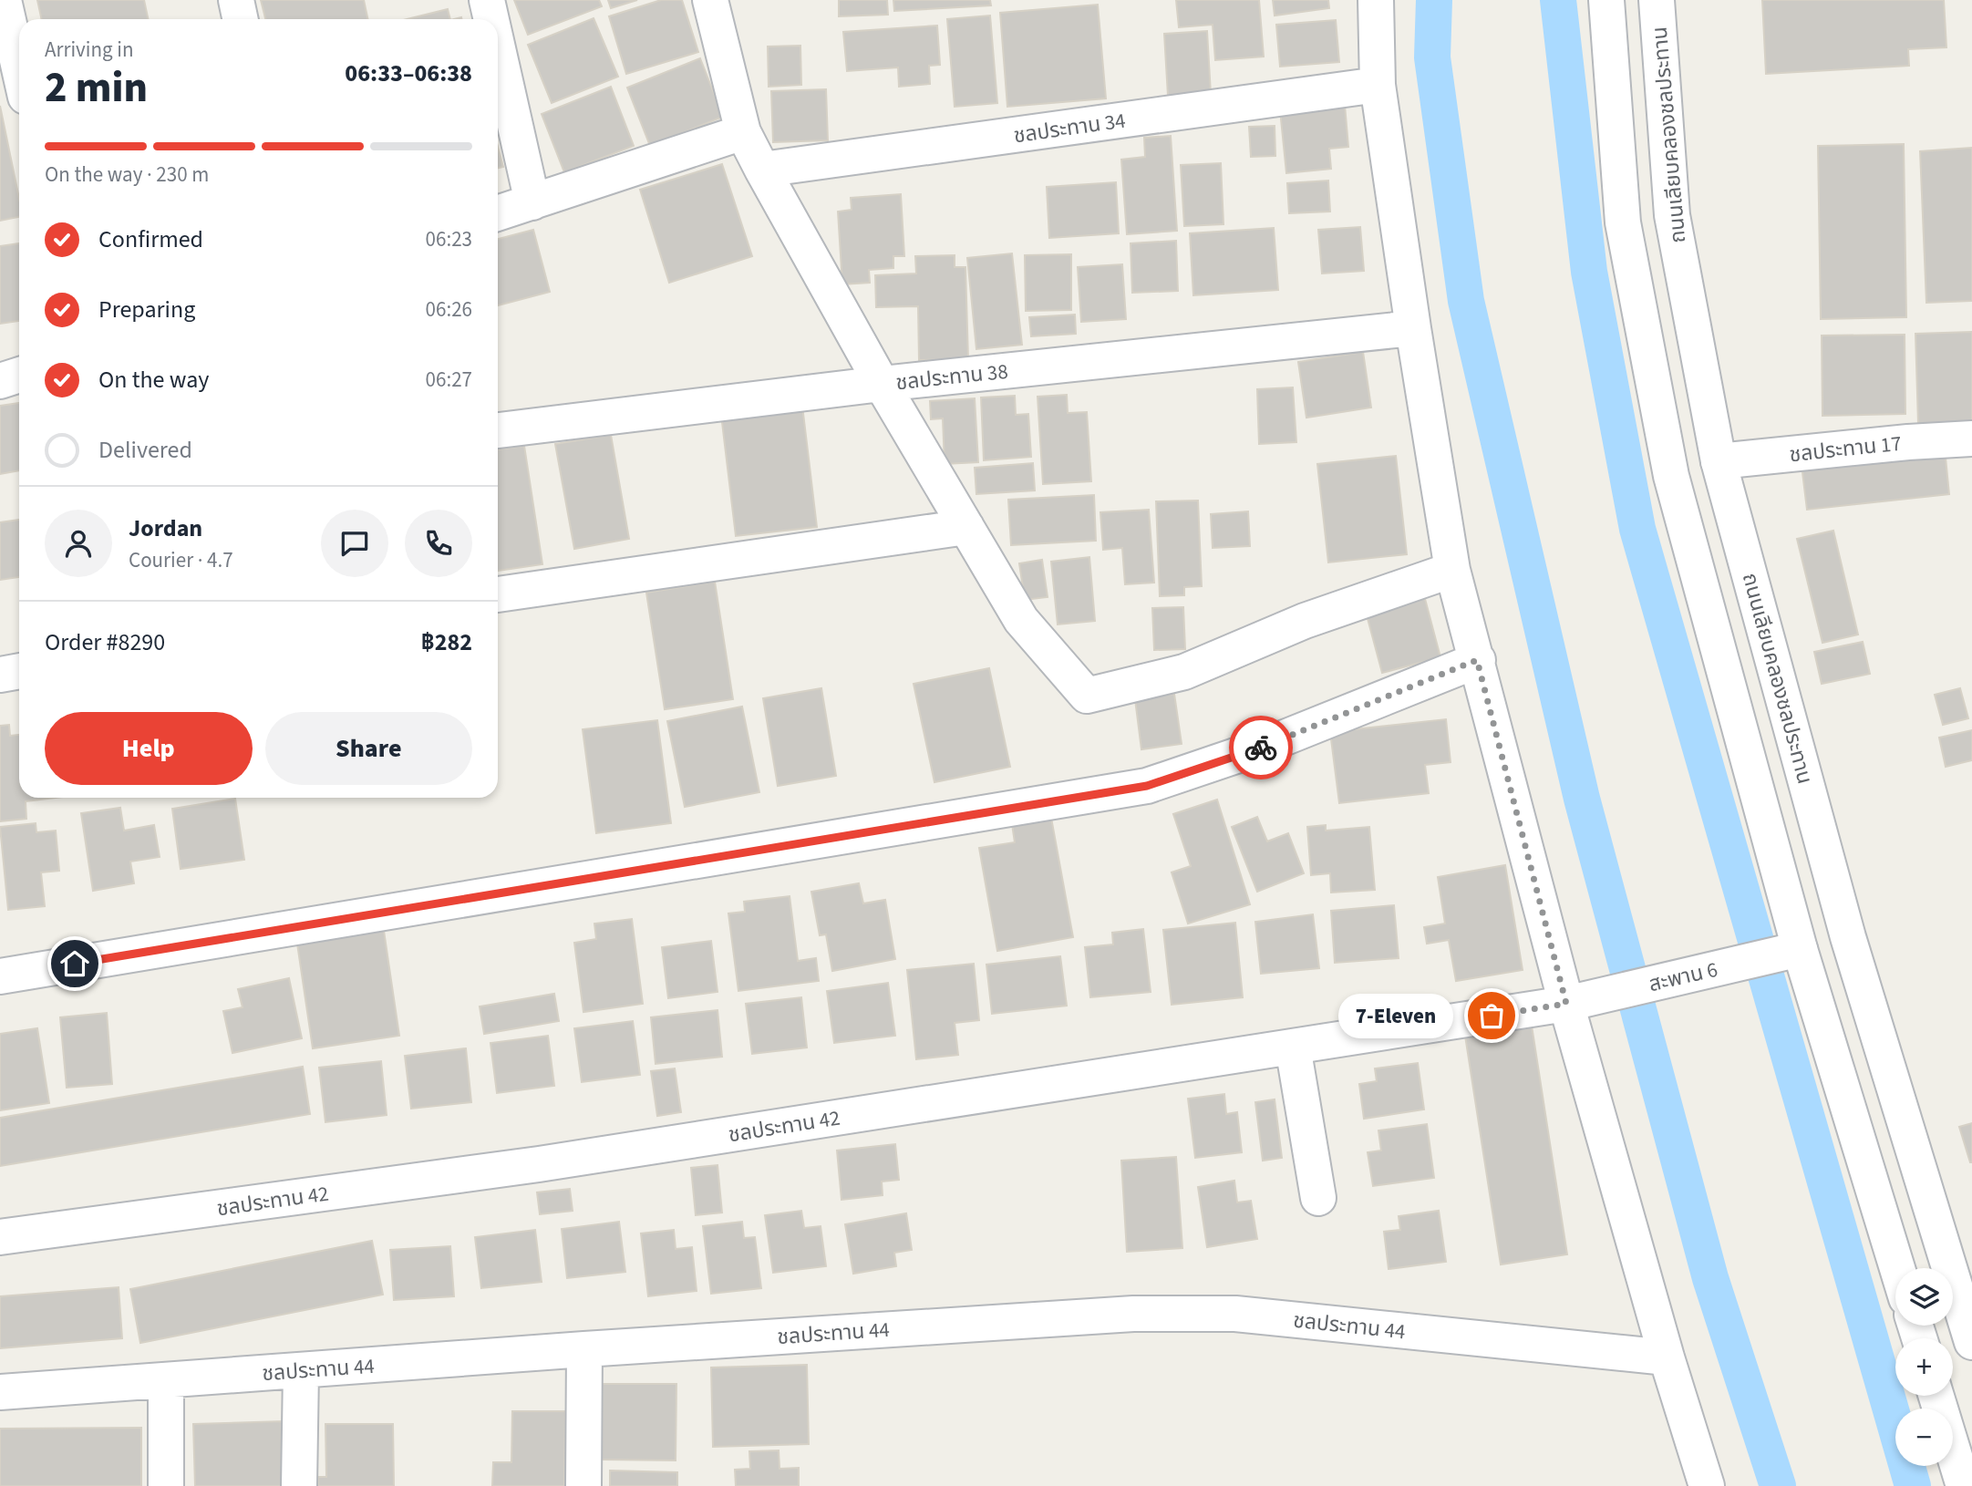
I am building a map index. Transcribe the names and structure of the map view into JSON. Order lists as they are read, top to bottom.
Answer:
{
  "streets": {
    "street": [
      "ชลประทาน 34",
      "ถนนเลียบคลองชลประทาน",
      "ชลประทาน 38",
      "ชลประทาน 17",
      "สะพาน 6",
      "ชลประทาน 42",
      "ชลประทาน 44"
    ]
  },
  "crossings": [
    ["ถนนเลียบคลองชลประทาน", "ชลประทาน 17"],
    ["ถนนเลียบคลองชลประทาน", "สะพาน 6"],
    ["สะพาน 6", "ชลประทาน 42"]
  ],
  "places": ["7-Eleven"],
  "page": {
    "heading": ["2 min", "Arriving in", "06:33–06:38"],
    "panel": [
      "Jordan",
      "Courier · 4.7",
      "Order #8290",
      "฿282"
    ],
    "bar": "On the way · 230 m",
    "list": [
      ["Confirmed", "06:23"],
      ["Preparing", "06:26"],
      ["On the way", "06:27"],
      "Delivered"
    ],
    "buttons": ["Help", "Share"],
    "bubble": "7-Eleven",
    "map_buttons": ["+", "−"]
  }
}
